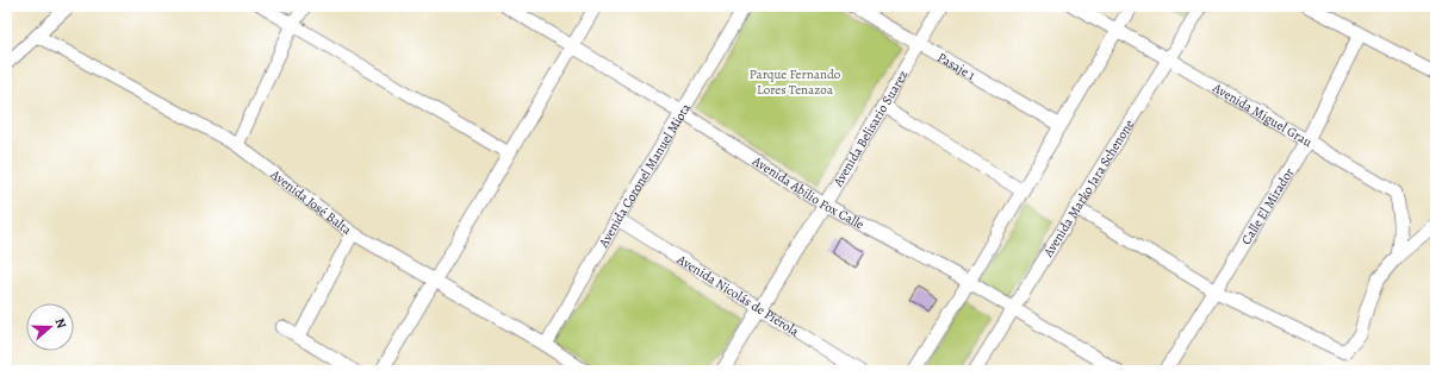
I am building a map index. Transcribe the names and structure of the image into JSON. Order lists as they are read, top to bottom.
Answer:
{
  "streets": {
    "street": [
      "Pasaje 1",
      "Avenida Miguel Grau",
      "Avenida Belisario Suarez",
      "Avenida Coronel Manuel Miota",
      "Avenida Marko Jara Schenone",
      "Avenida Abilio Fox Calle",
      "Avenida José Balta",
      "Calle El Mirador",
      "Avenida Nicolás de Piérola"
    ]
  },
  "crossings": [
    ["Pasaje 1", "Avenida Belisario Suarez"],
    ["Avenida Miguel Grau", "Avenida Marko Jara Schenone"],
    ["Avenida Miguel Grau", "Calle El Mirador"],
    ["Avenida Belisario Suarez", "Avenida Abilio Fox Calle"],
    ["Avenida Belisario Suarez", "Avenida Nicolás de Piérola"],
    ["Avenida Coronel Manuel Miota", "Avenida Abilio Fox Calle"],
    ["Avenida Coronel Manuel Miota", "Avenida José Balta"],
    ["Avenida Coronel Manuel Miota", "Avenida Nicolás de Piérola"],
    ["Avenida Marko Jara Schenone", "Avenida Abilio Fox Calle"]
  ],
  "parks": ["Parque Fernando Lores Tenazoa"],
  "north": "right"
}
